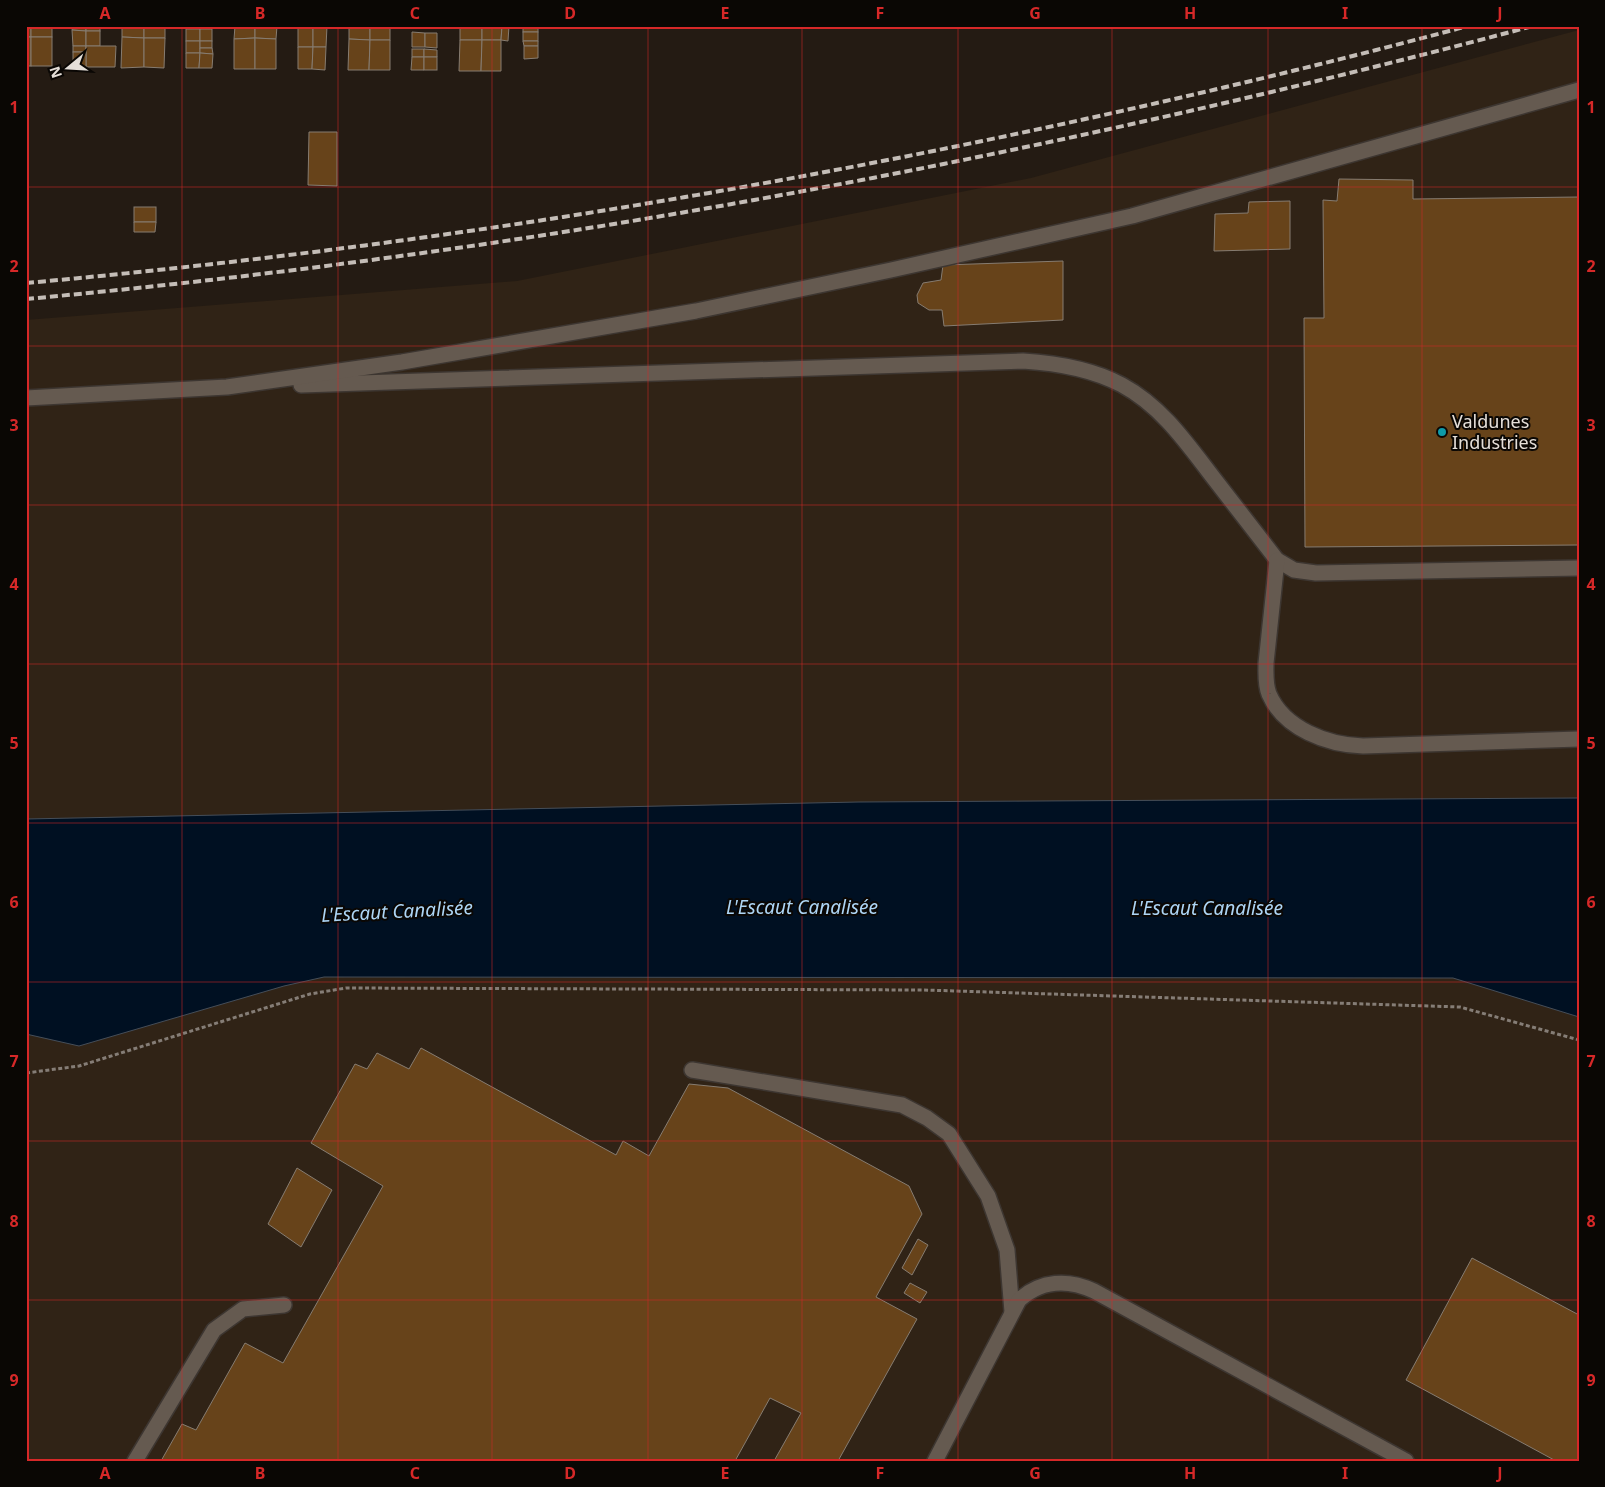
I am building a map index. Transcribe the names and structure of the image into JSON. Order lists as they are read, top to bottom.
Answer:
{
  "water": ["L'Escaut Canalisée"],
  "places": ["Valdunes Industries"],
  "north": "left",
  "grid": {
    "columns": [
      "A",
      "B",
      "C",
      "D",
      "E",
      "F",
      "G",
      "H",
      "I",
      "J"
    ],
    "rows": [
      "1",
      "2",
      "3",
      "4",
      "5",
      "6",
      "7",
      "8",
      "9"
    ]
  }
}
